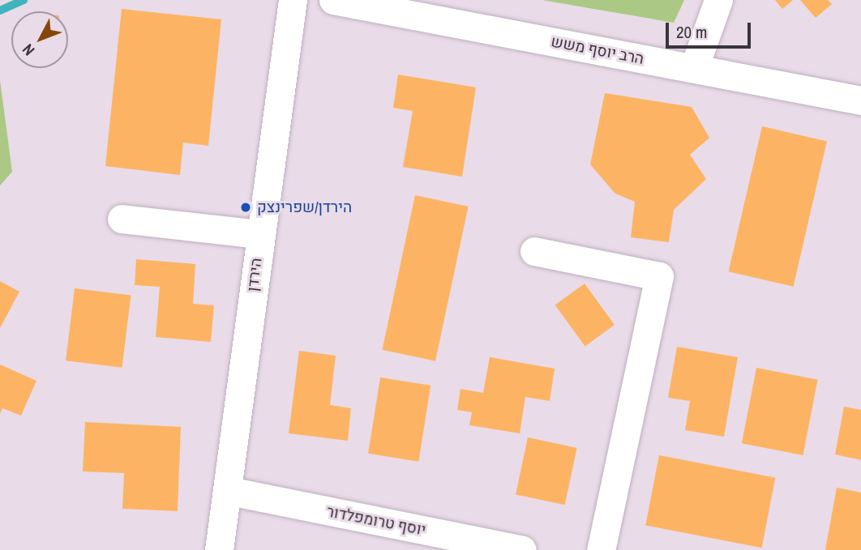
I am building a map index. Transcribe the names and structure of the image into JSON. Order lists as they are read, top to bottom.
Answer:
{
  "streets": {
    "street": ["הרב יוסף משש", "הירדן", "יוסף טרומפלדור"]
  },
  "crossings": [
    ["הירדן", "יוסף טרומפלדור"]
  ],
  "places": ["הירדן/שפרינצק"],
  "scale_bar": "20 m",
  "north": "bottom left"
}
